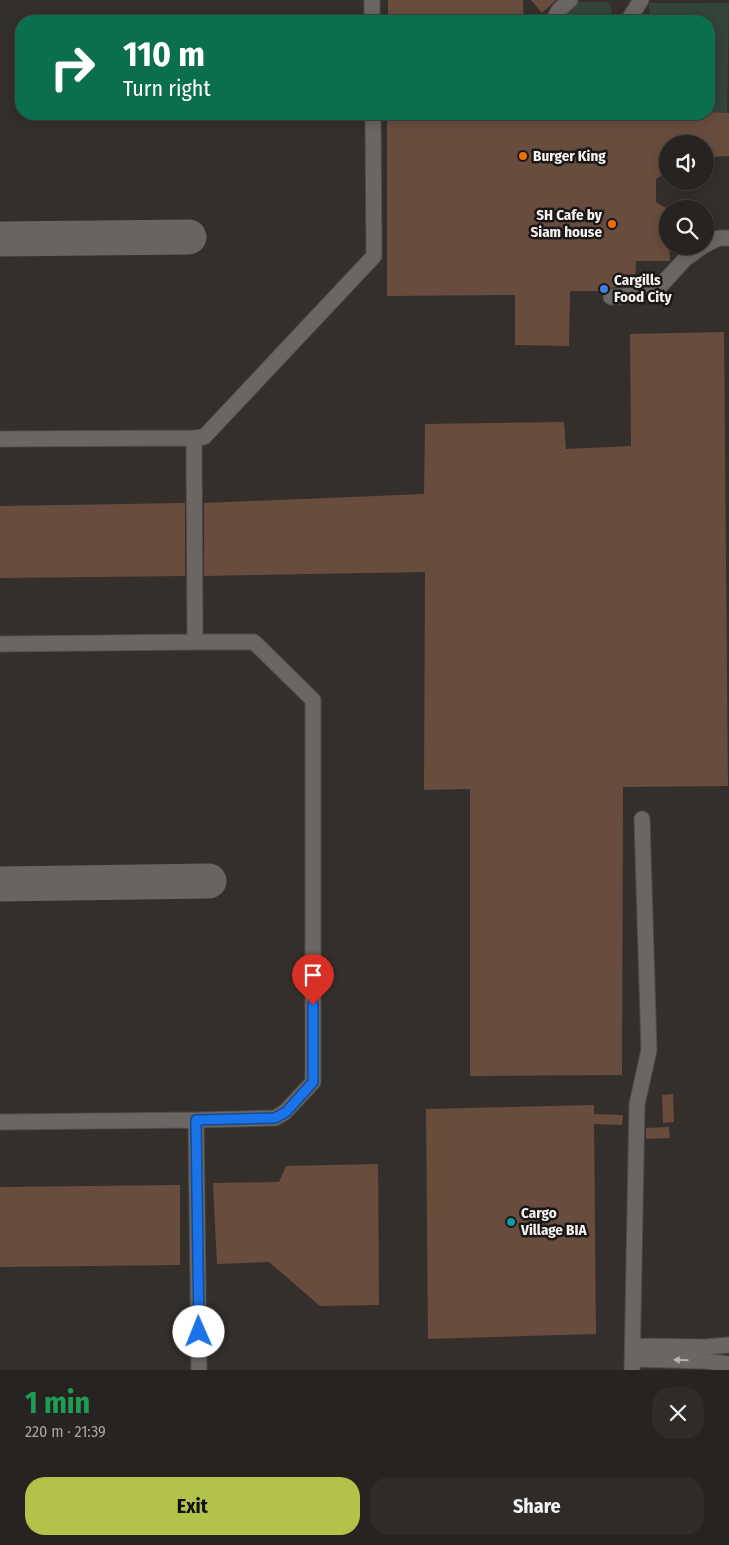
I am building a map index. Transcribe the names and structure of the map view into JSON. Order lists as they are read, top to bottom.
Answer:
{
  "places": [
    "Burger King",
    "SH Cafe by Siam house",
    "Cargills Food City",
    "Cargo Village BIA"
  ],
  "page": {
    "turn": ["110 m", "Turn right"],
    "heading": ["1 min", "220 m · 21:39"],
    "buttons": ["Exit", "Share"]
  }
}
